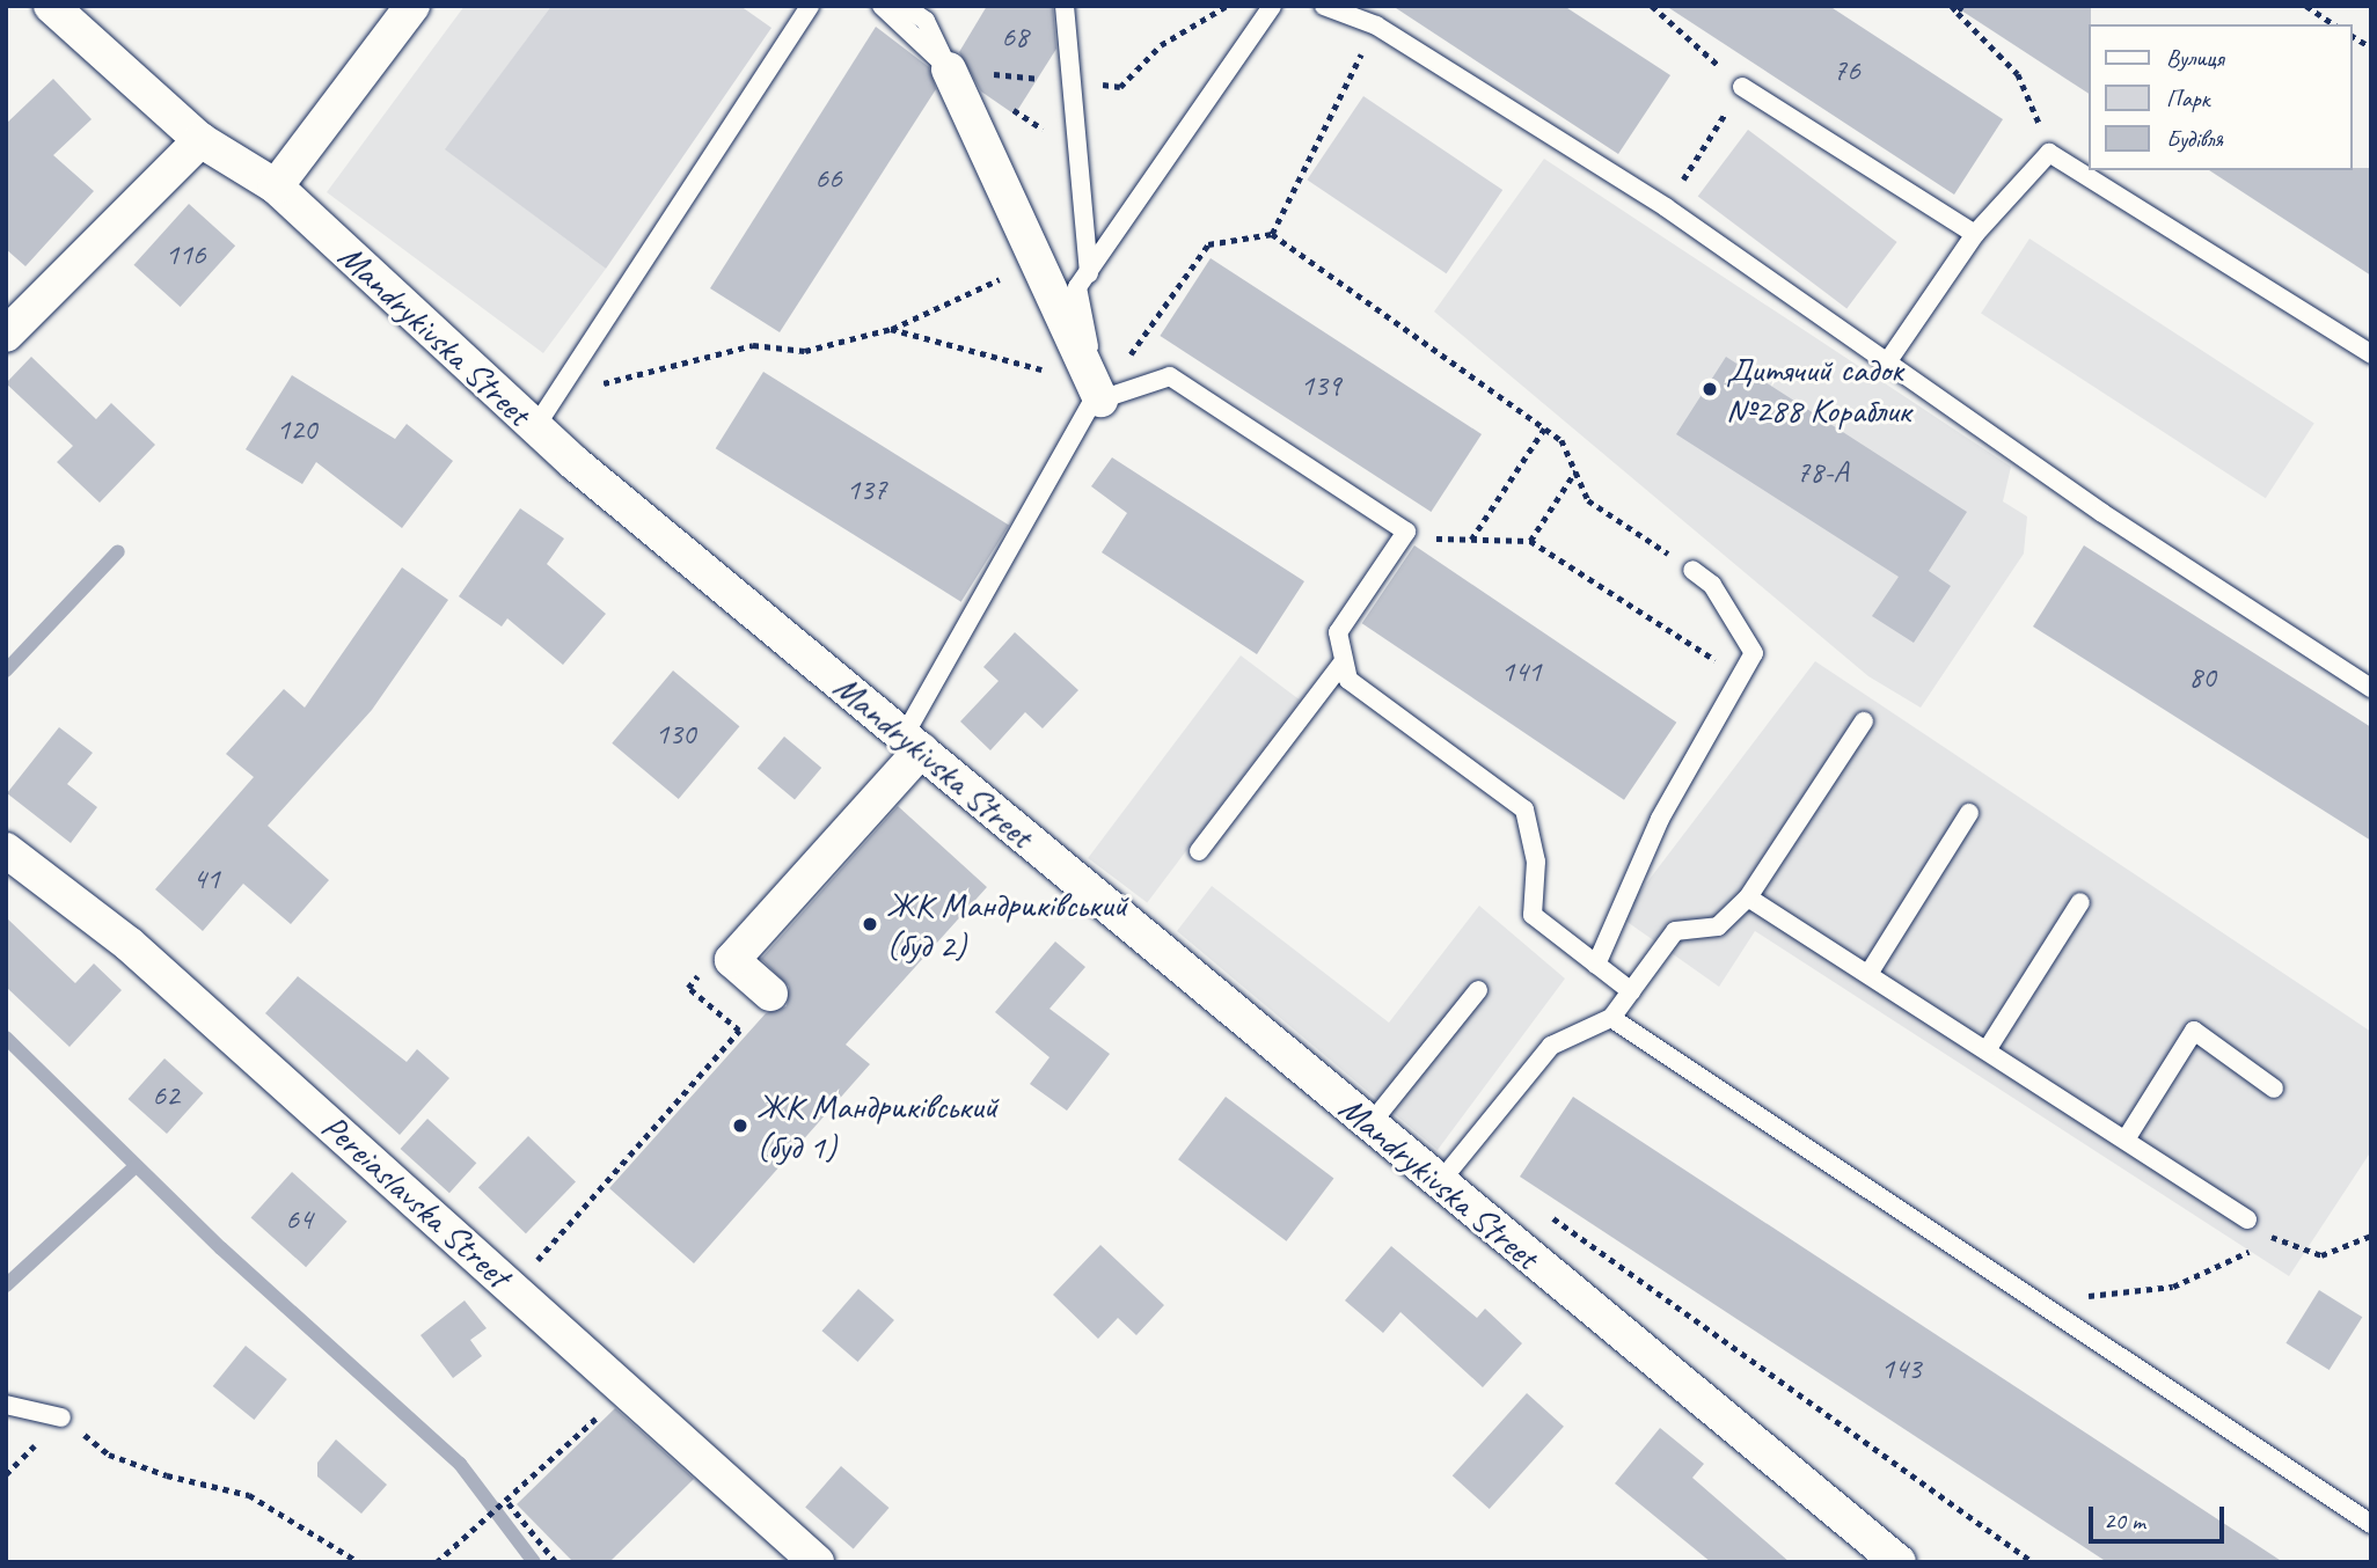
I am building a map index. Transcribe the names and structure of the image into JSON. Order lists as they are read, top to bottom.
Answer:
{
  "streets": {
    "street": ["Mandrykivska Street", "Pereiaslavska Street"]
  },
  "places": ["Дитячий садок №288 Кораблик", "ЖК Мандриківський (буд 2)", "ЖК Мандриківський (буд 1)"],
  "house_numbers": [
    "68",
    "76",
    "66",
    "116",
    "139",
    "120",
    "78-А",
    "137",
    "141",
    "80",
    "130",
    "41",
    "62",
    "64",
    "143"
  ],
  "legend": ["Вулиця", "Парк", "Будівля"],
  "scale_bar": "20 m"
}
